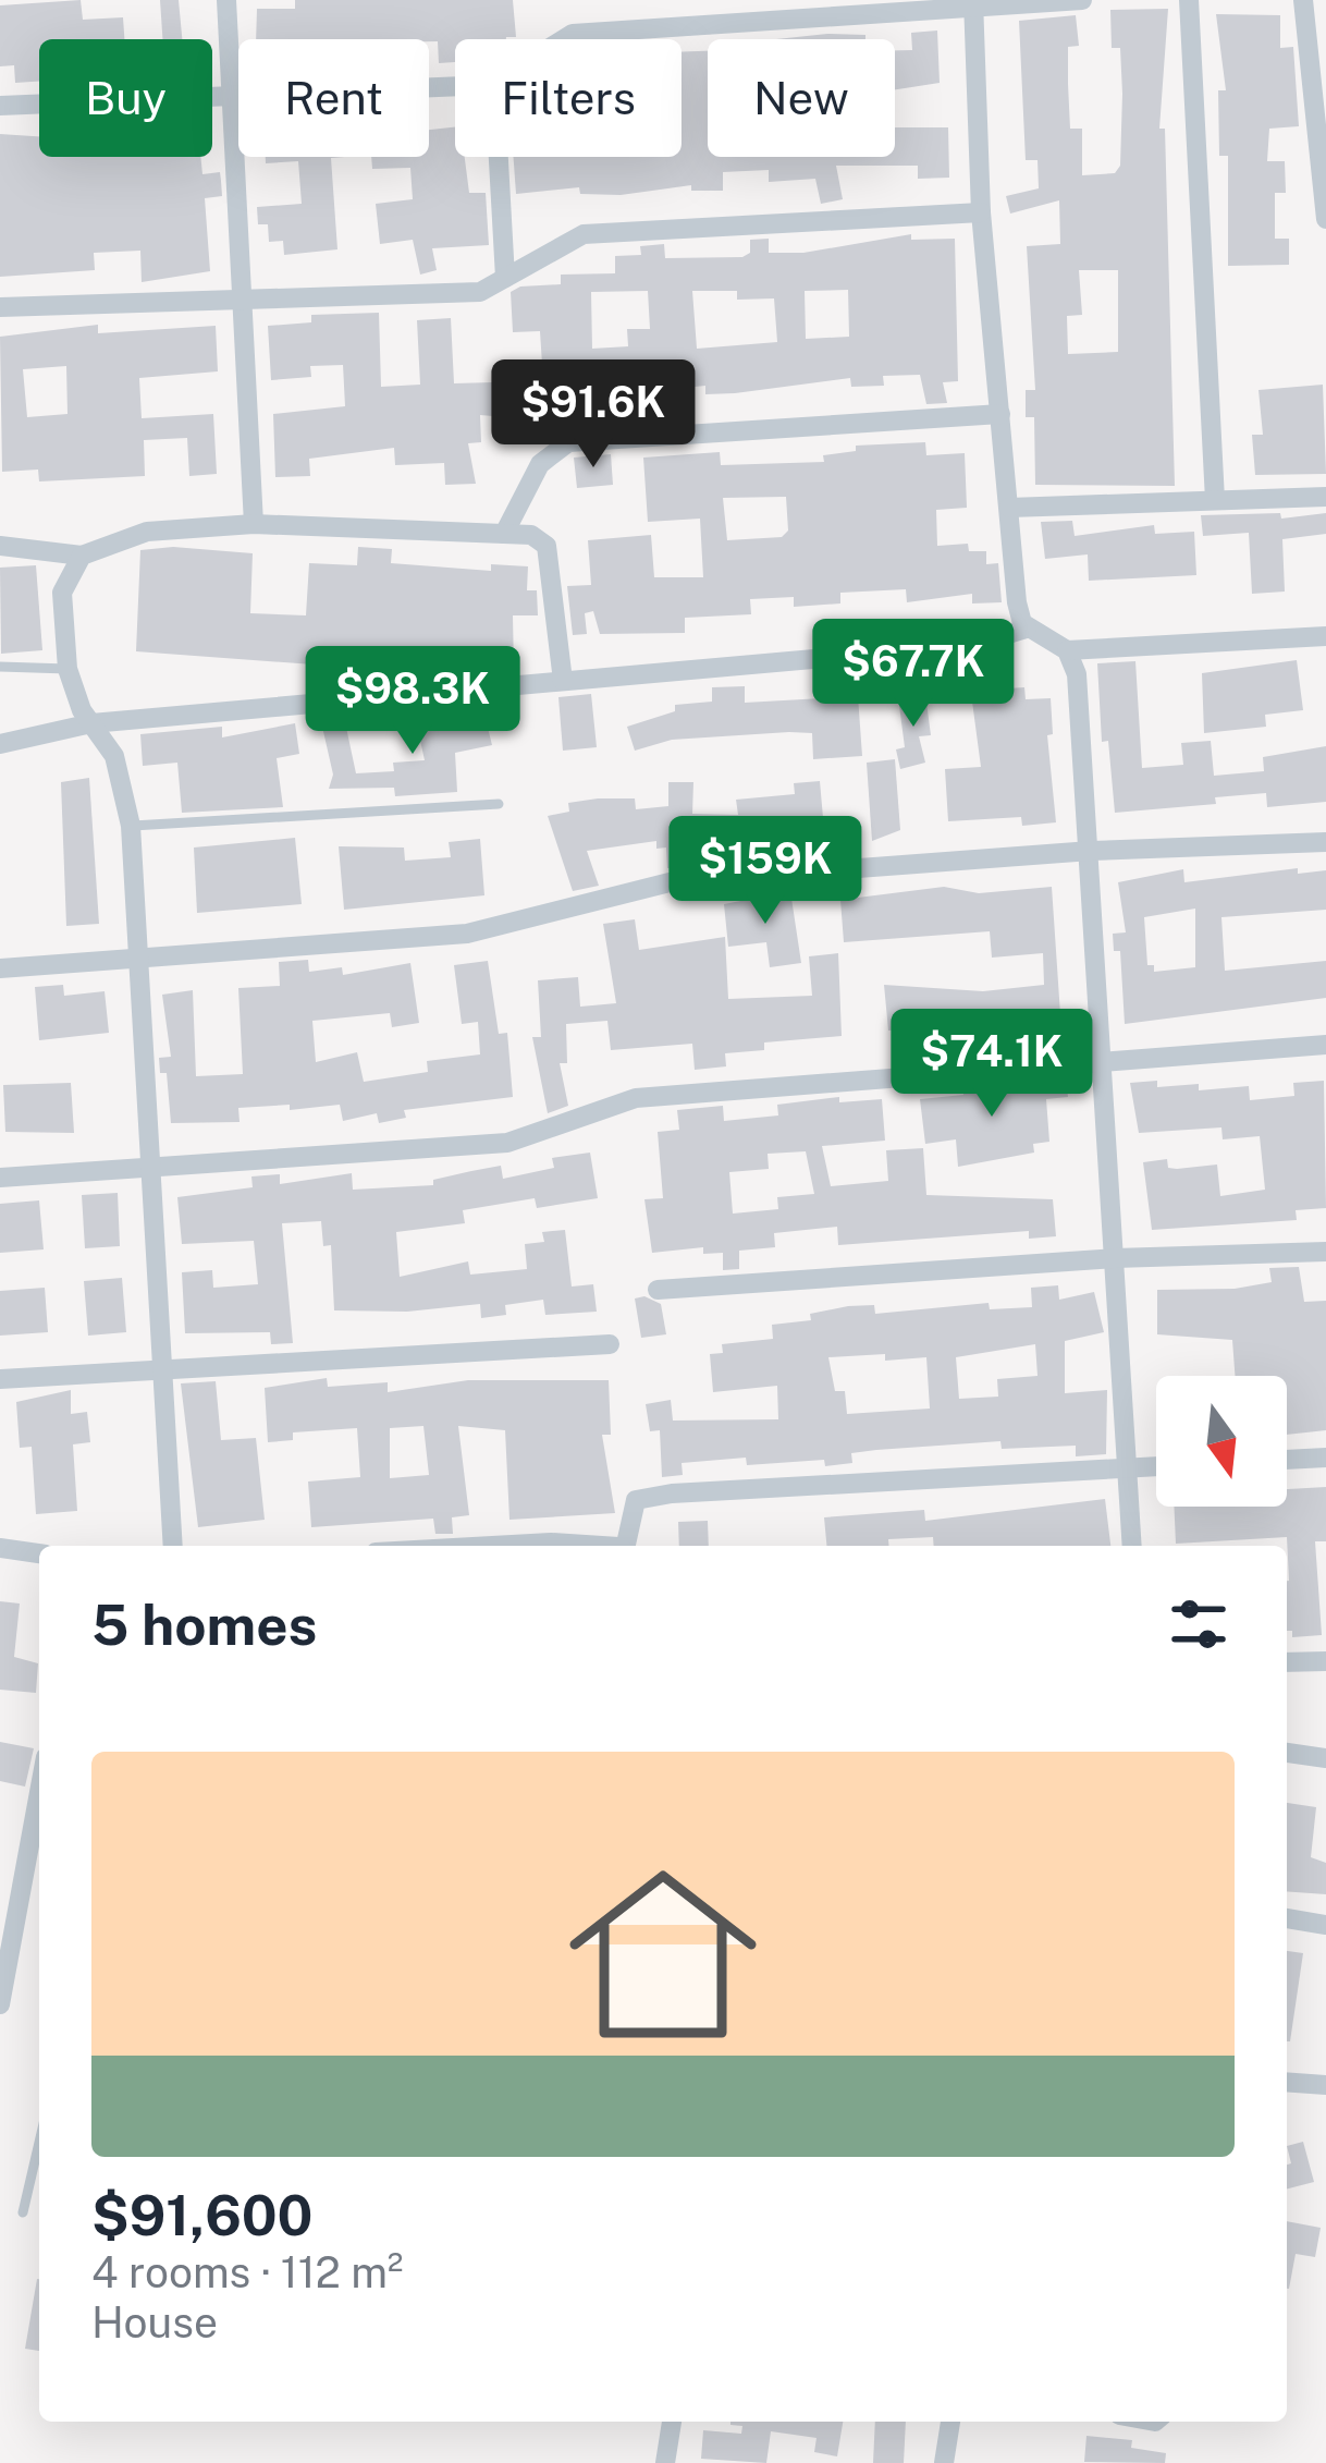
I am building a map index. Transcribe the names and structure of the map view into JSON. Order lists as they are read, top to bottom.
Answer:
{
  "north": "bottom",
  "page": {
    "chip": [
      "Buy",
      "Rent",
      "Filters",
      "New"
    ],
    "price": [
      "$91.6K",
      "$67.7K",
      "$98.3K",
      "$159K",
      "$74.1K"
    ],
    "heading": "5 homes",
    "list": [
      {
        "name": "$91,600",
        "note": "4 rooms · 112 m² · House"
      }
    ]
  }
}
